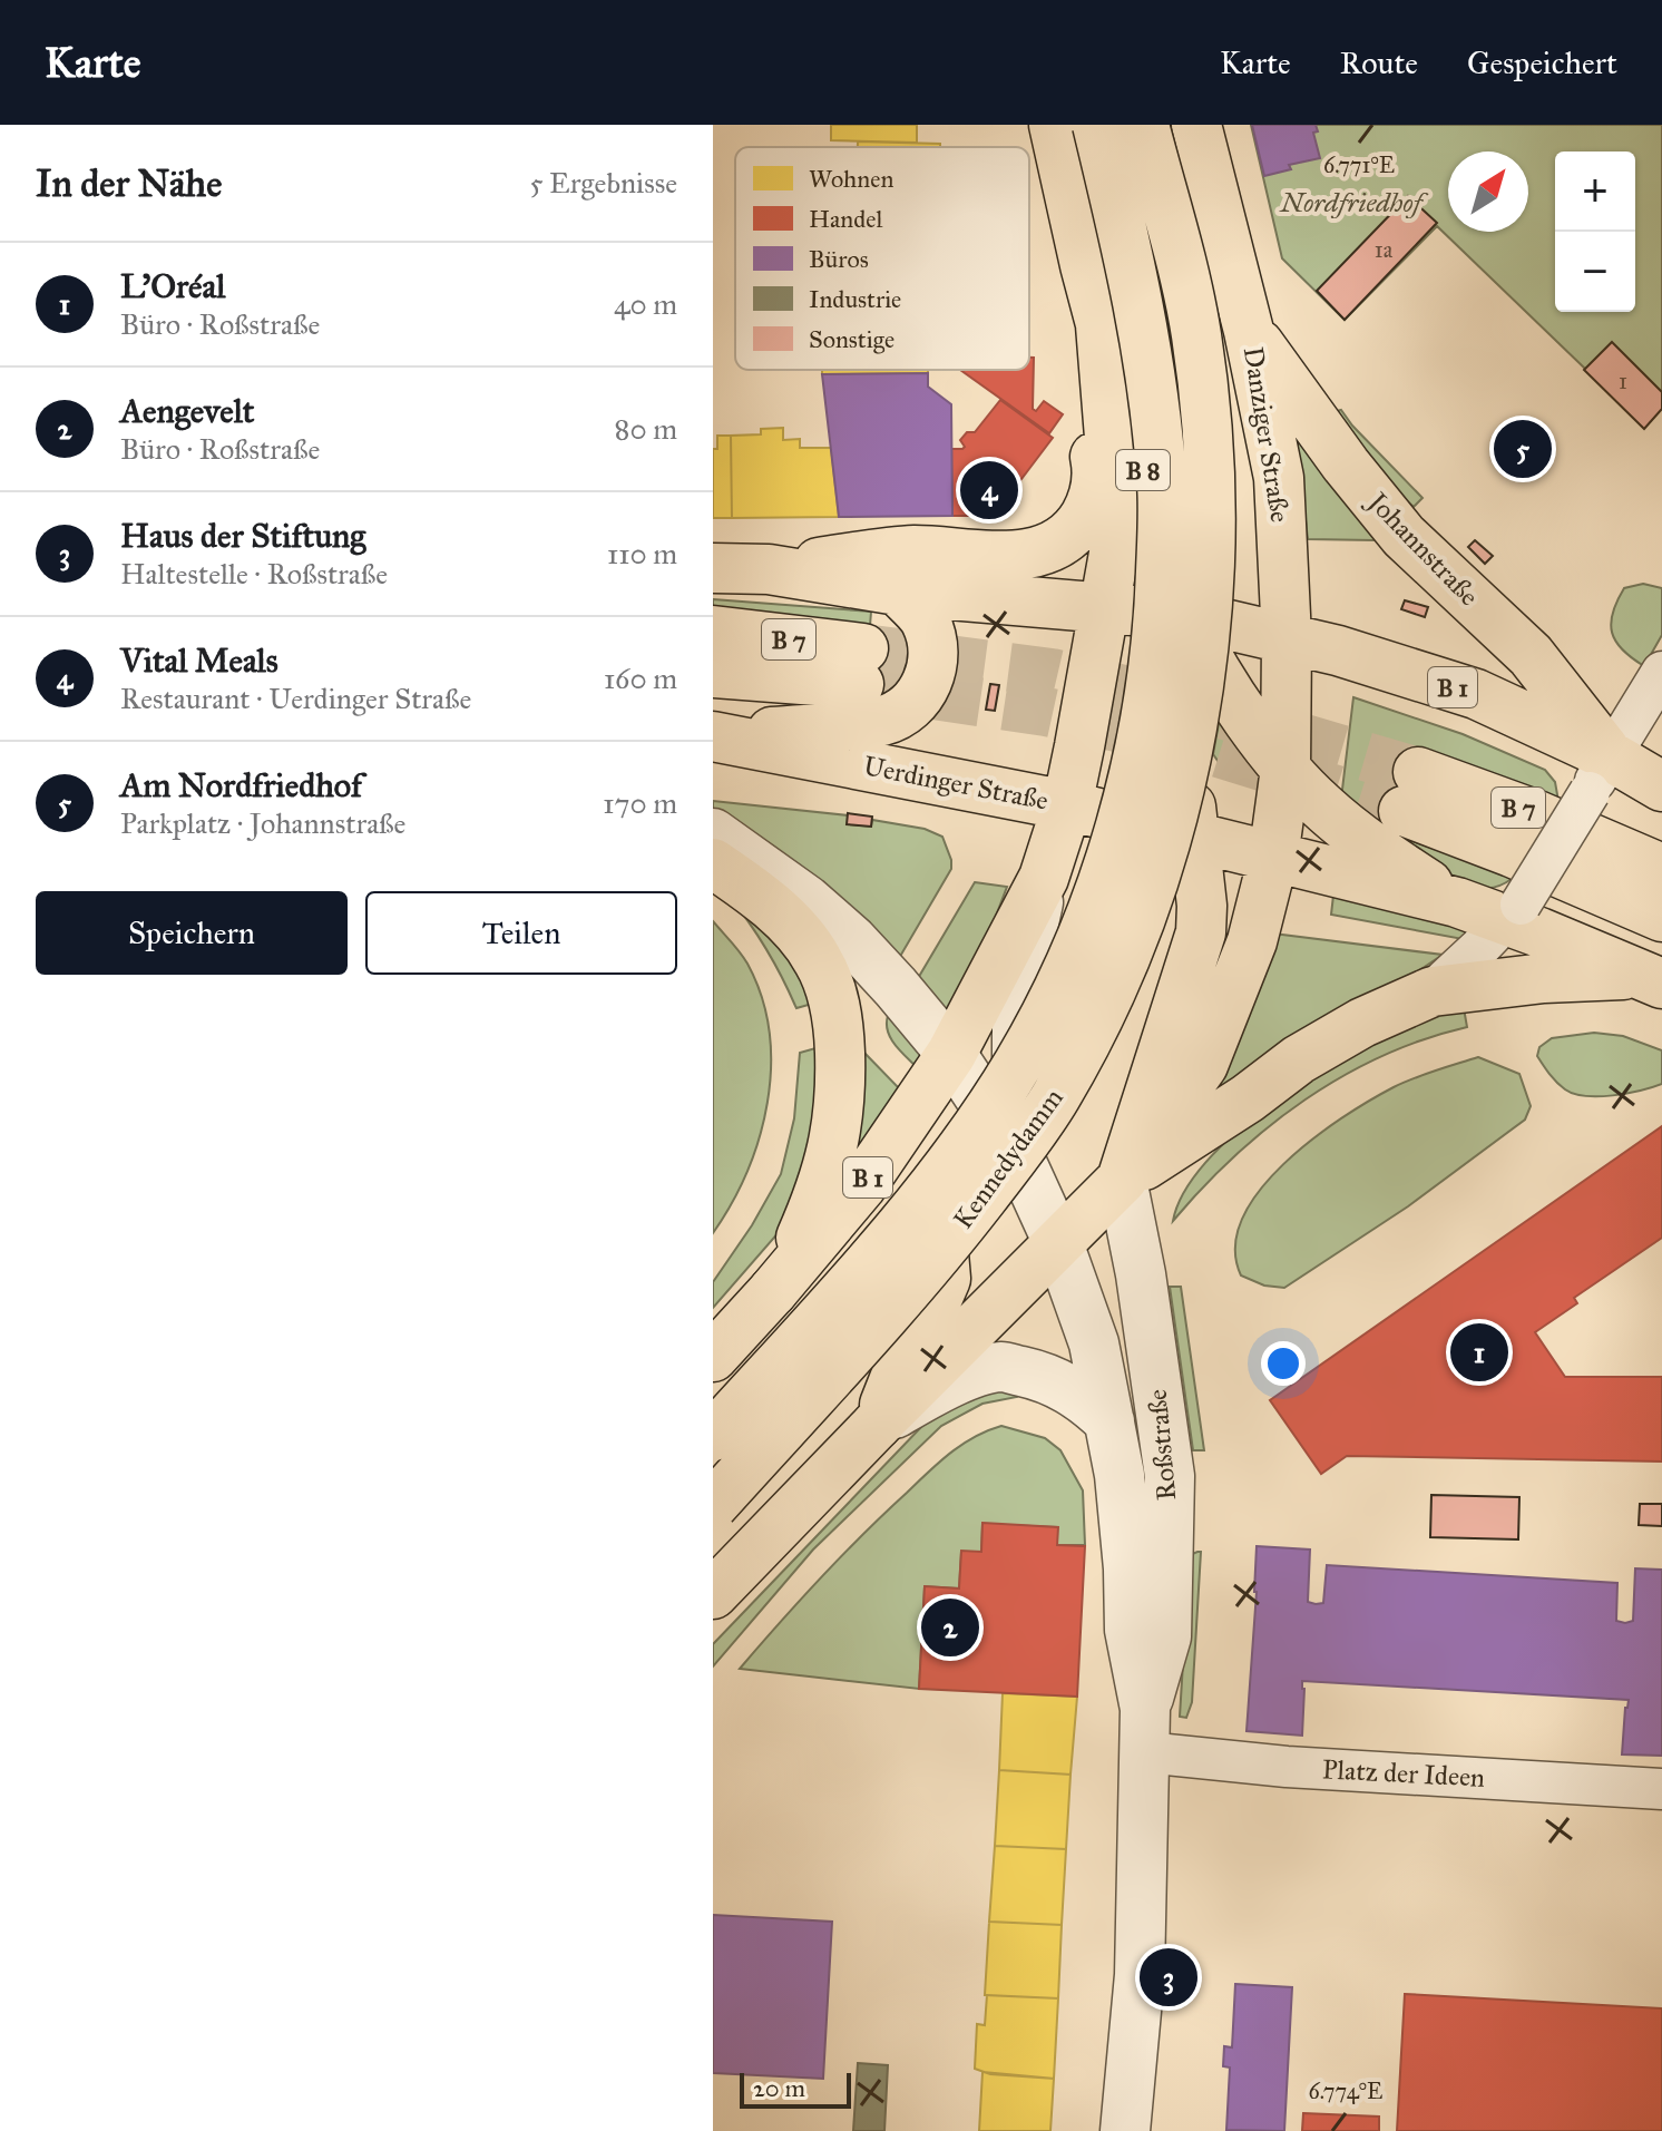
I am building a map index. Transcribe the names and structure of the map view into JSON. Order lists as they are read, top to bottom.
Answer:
{
  "streets": {
    "main road": [
      "Danziger Straße",
      "B 8",
      "Johannstraße",
      "B 7",
      "B 1",
      "Uerdinger Straße",
      "Kennedydamm"
    ],
    "street": ["Roßstraße", "Platz der Ideen"]
  },
  "crossings": [
    ["Danziger Straße", "B 8"],
    ["Danziger Straße", "Johannstraße"],
    ["Danziger Straße", "Kennedydamm"],
    ["B 8", "Johannstraße"],
    ["Johannstraße", "B 1"],
    ["B 1", "Uerdinger Straße"],
    ["B 1", "Roßstraße"],
    ["Roßstraße", "Platz der Ideen"]
  ],
  "parks": ["Nordfriedhof"],
  "house_numbers": ["1a", "1"],
  "legend": [
    "Wohnen",
    "Handel",
    "Büros",
    "Industrie",
    "Sonstige"
  ],
  "scale_bar": "20 m",
  "north": "top right",
  "page": {
    "header": "Karte",
    "nav": ["Karte", "Route", "Gespeichert"],
    "heading": ["In der Nähe", "5 Ergebnisse"],
    "map_buttons": ["+", "−"],
    "list": [
      {
        "mark": "1",
        "name": "L'Oréal",
        "note": "Büro · Roßstraße",
        "value": "40 m"
      },
      {
        "mark": "2",
        "name": "Aengevelt",
        "note": "Büro · Roßstraße",
        "value": "80 m"
      },
      {
        "mark": "3",
        "name": "Haus der Stiftung",
        "note": "Haltestelle · Roßstraße",
        "value": "110 m"
      },
      {
        "mark": "4",
        "name": "Vital Meals",
        "note": "Restaurant · Uerdinger Straße",
        "value": "160 m"
      },
      {
        "mark": "5",
        "name": "Am Nordfriedhof",
        "note": "Parkplatz · Johannstraße",
        "value": "170 m"
      }
    ],
    "pins": [
      "5",
      "4",
      "1",
      "2",
      "3"
    ],
    "buttons": ["Speichern", "Teilen"],
    "scale": "20 m"
  },
  "coordinates": ["6.771°E", "6.774°E"]
}
